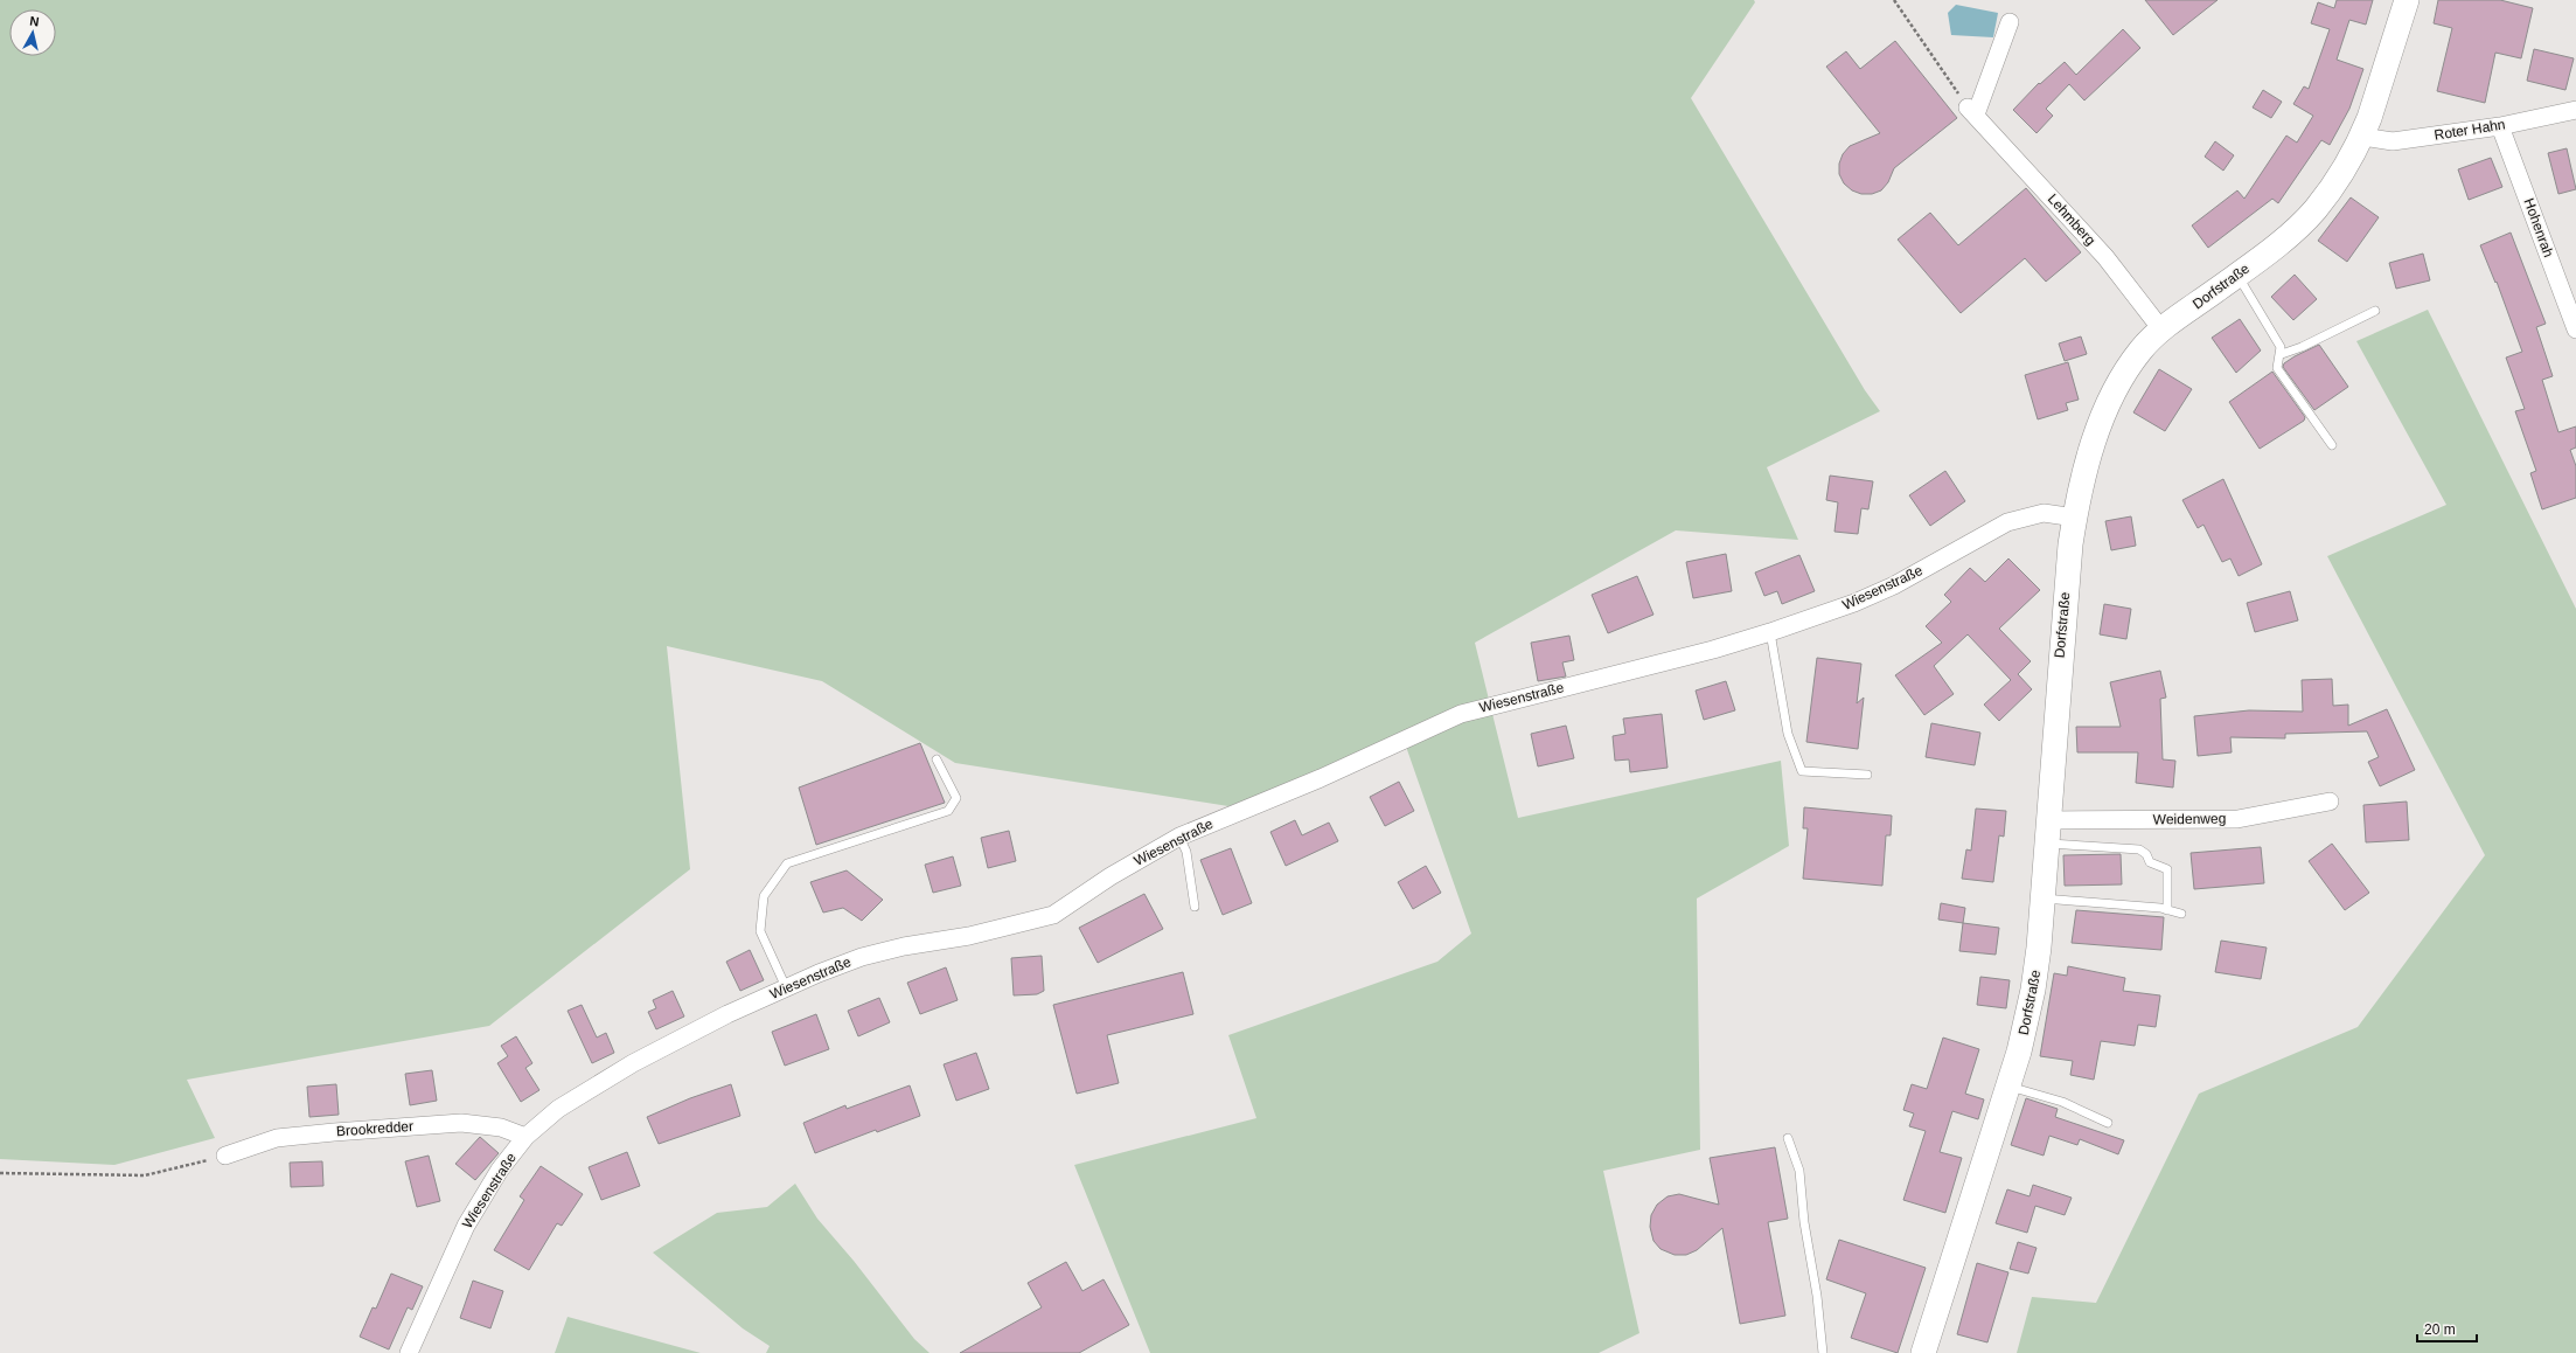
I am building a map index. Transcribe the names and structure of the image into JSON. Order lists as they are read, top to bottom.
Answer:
{
  "streets": {
    "street": [
      "Roter Hahn",
      "Lehmberg",
      "Hohenrah",
      "Dorfstraße",
      "Wiesenstraße",
      "Weidenweg",
      "Brookredder"
    ]
  },
  "crossings": [
    ["Roter Hahn", "Hohenrah"],
    ["Roter Hahn", "Dorfstraße"],
    ["Lehmberg", "Dorfstraße"],
    ["Dorfstraße", "Wiesenstraße"],
    ["Dorfstraße", "Weidenweg"],
    ["Wiesenstraße", "Brookredder"]
  ],
  "scale_bar": "20 m",
  "north": "top"
}
